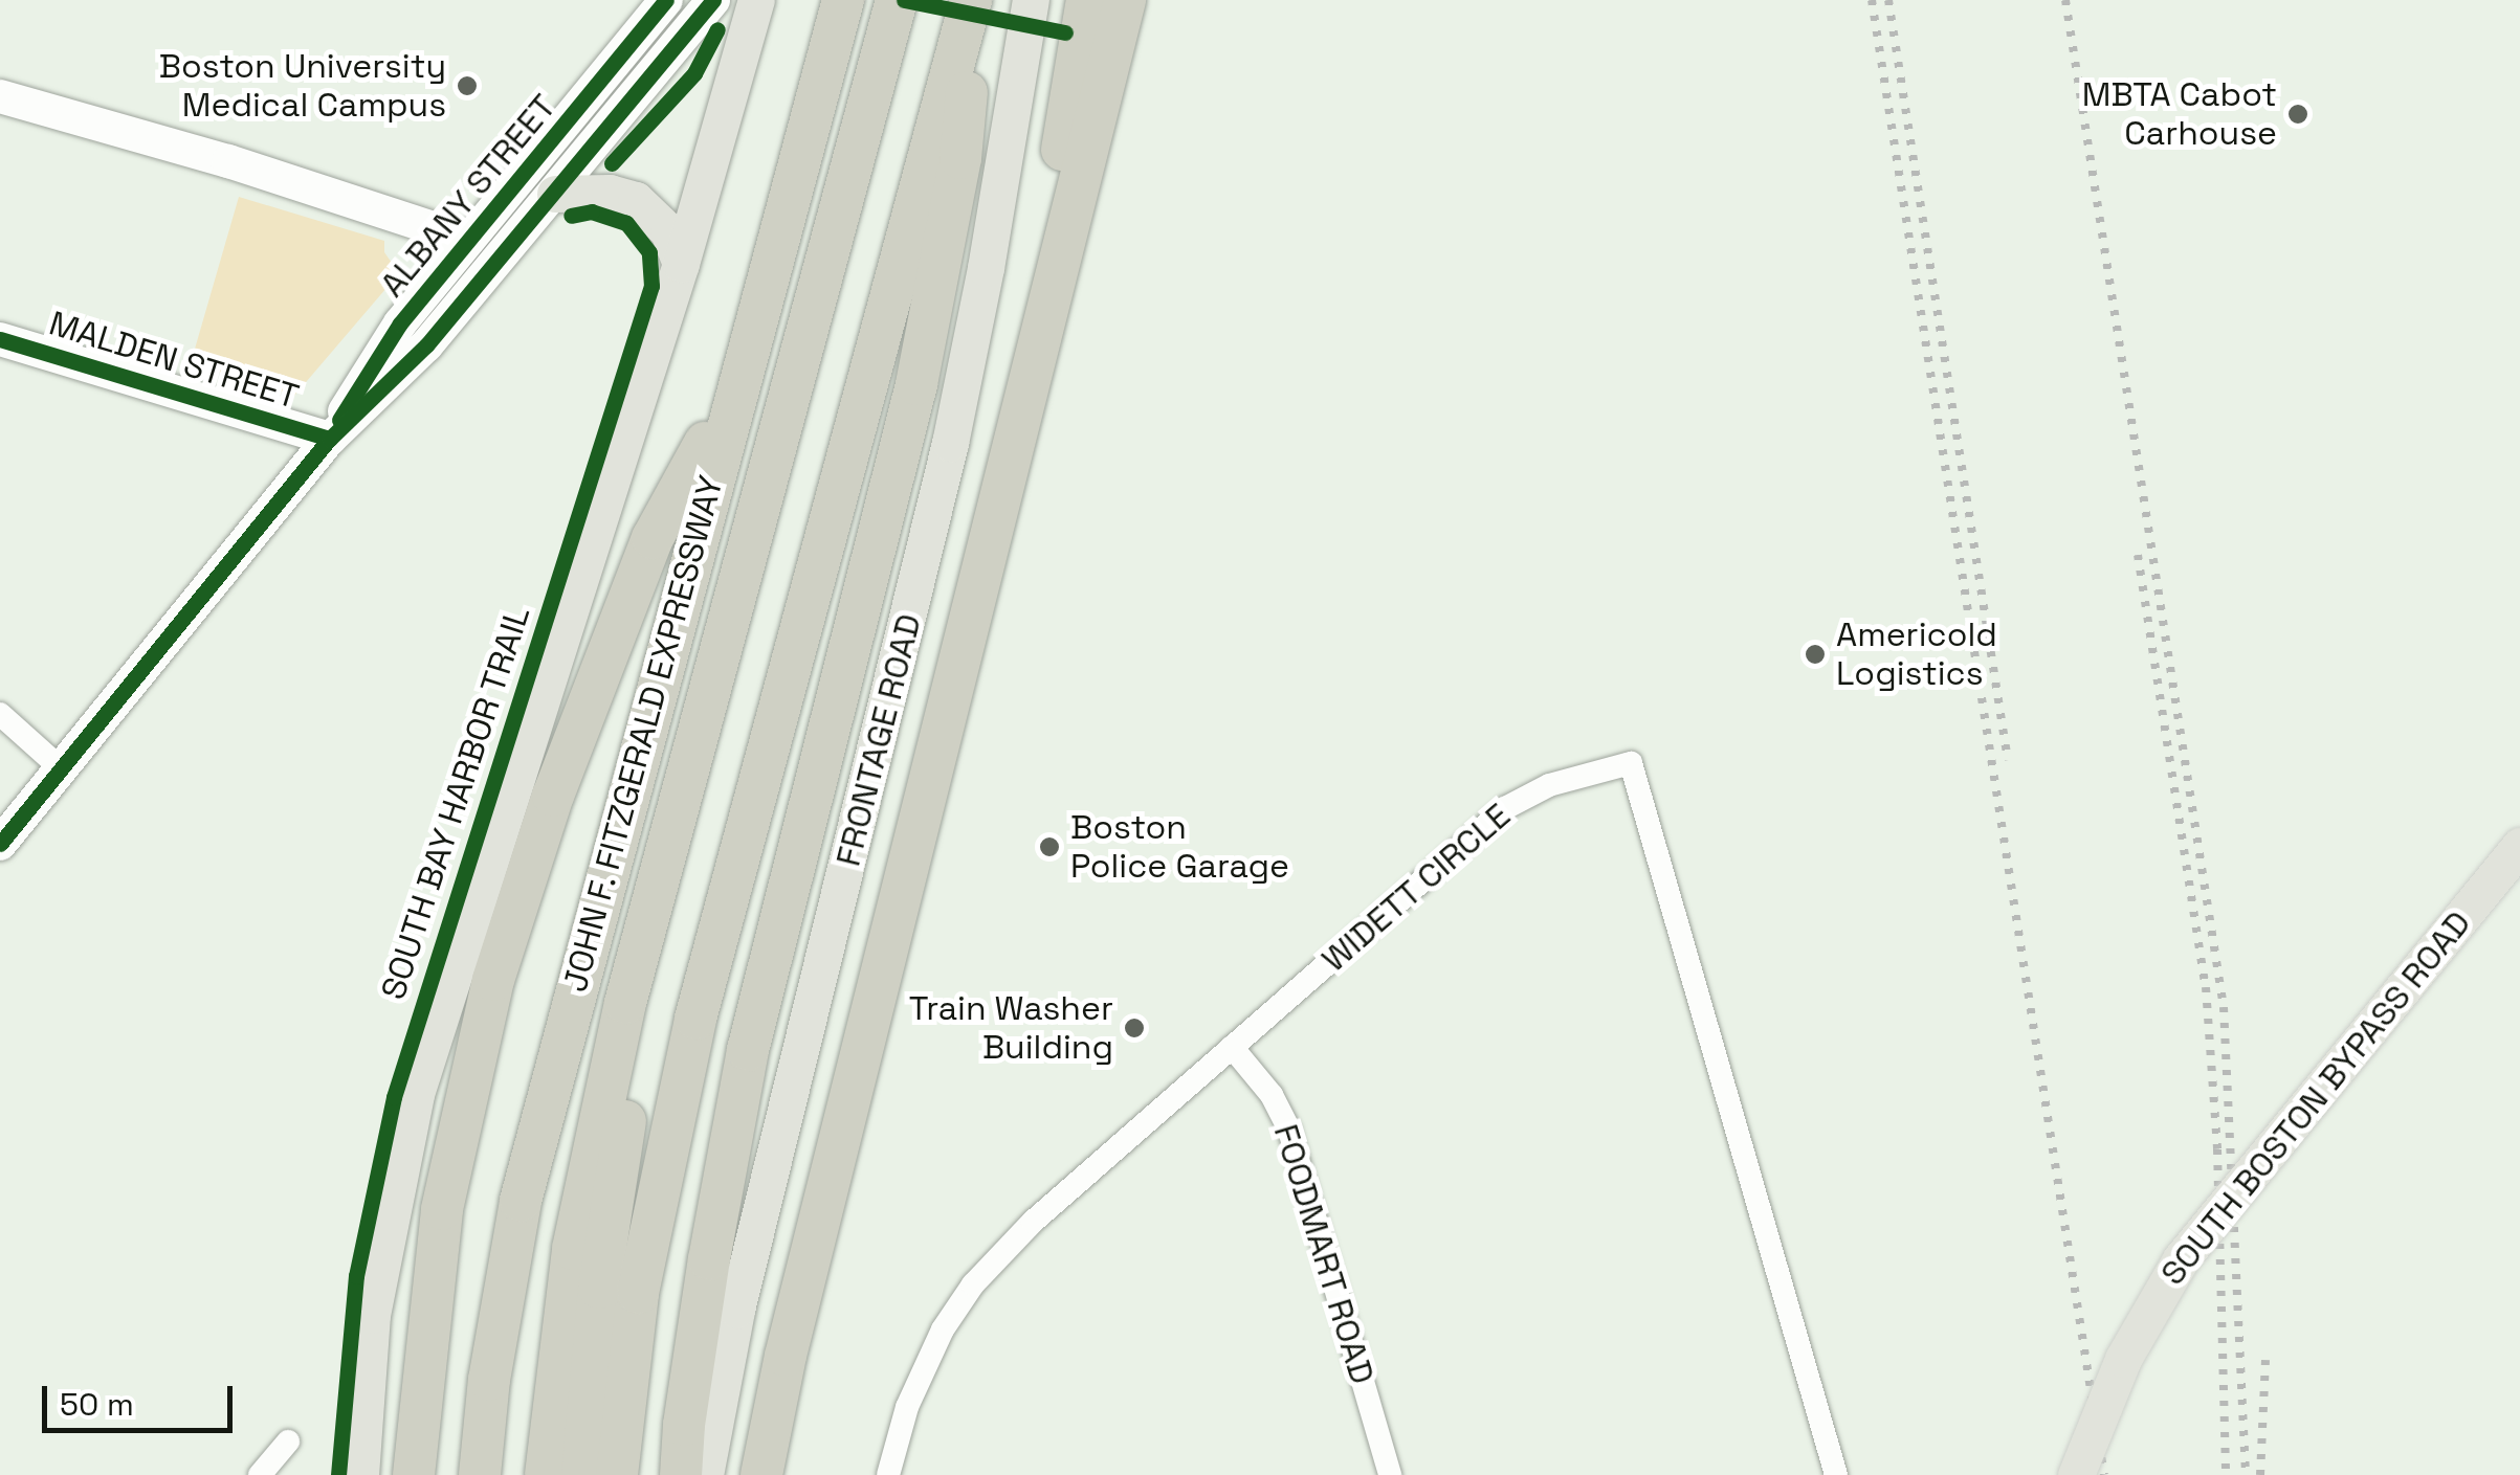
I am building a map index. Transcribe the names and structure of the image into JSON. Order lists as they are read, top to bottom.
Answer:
{
  "streets": {
    "highway": ["JOHN F. FITZGERALD EXPRESSWAY"],
    "main road": [
      "ALBANY STREET",
      "MALDEN STREET",
      "FRONTAGE ROAD",
      "SOUTH BOSTON BYPASS ROAD"
    ],
    "street": ["WIDETT CIRCLE", "FOODMART ROAD"],
    "cycle path": ["SOUTH BAY HARBOR TRAIL"]
  },
  "crossings": [
    ["ALBANY STREET", "MALDEN STREET"],
    ["WIDETT CIRCLE", "FOODMART ROAD"]
  ],
  "places": [
    "Boston University Medical Campus",
    "MBTA Cabot Carhouse",
    "Americold Logistics",
    "Boston Police Garage",
    "Train Washer Building"
  ],
  "scale_bar": "50 m"
}
